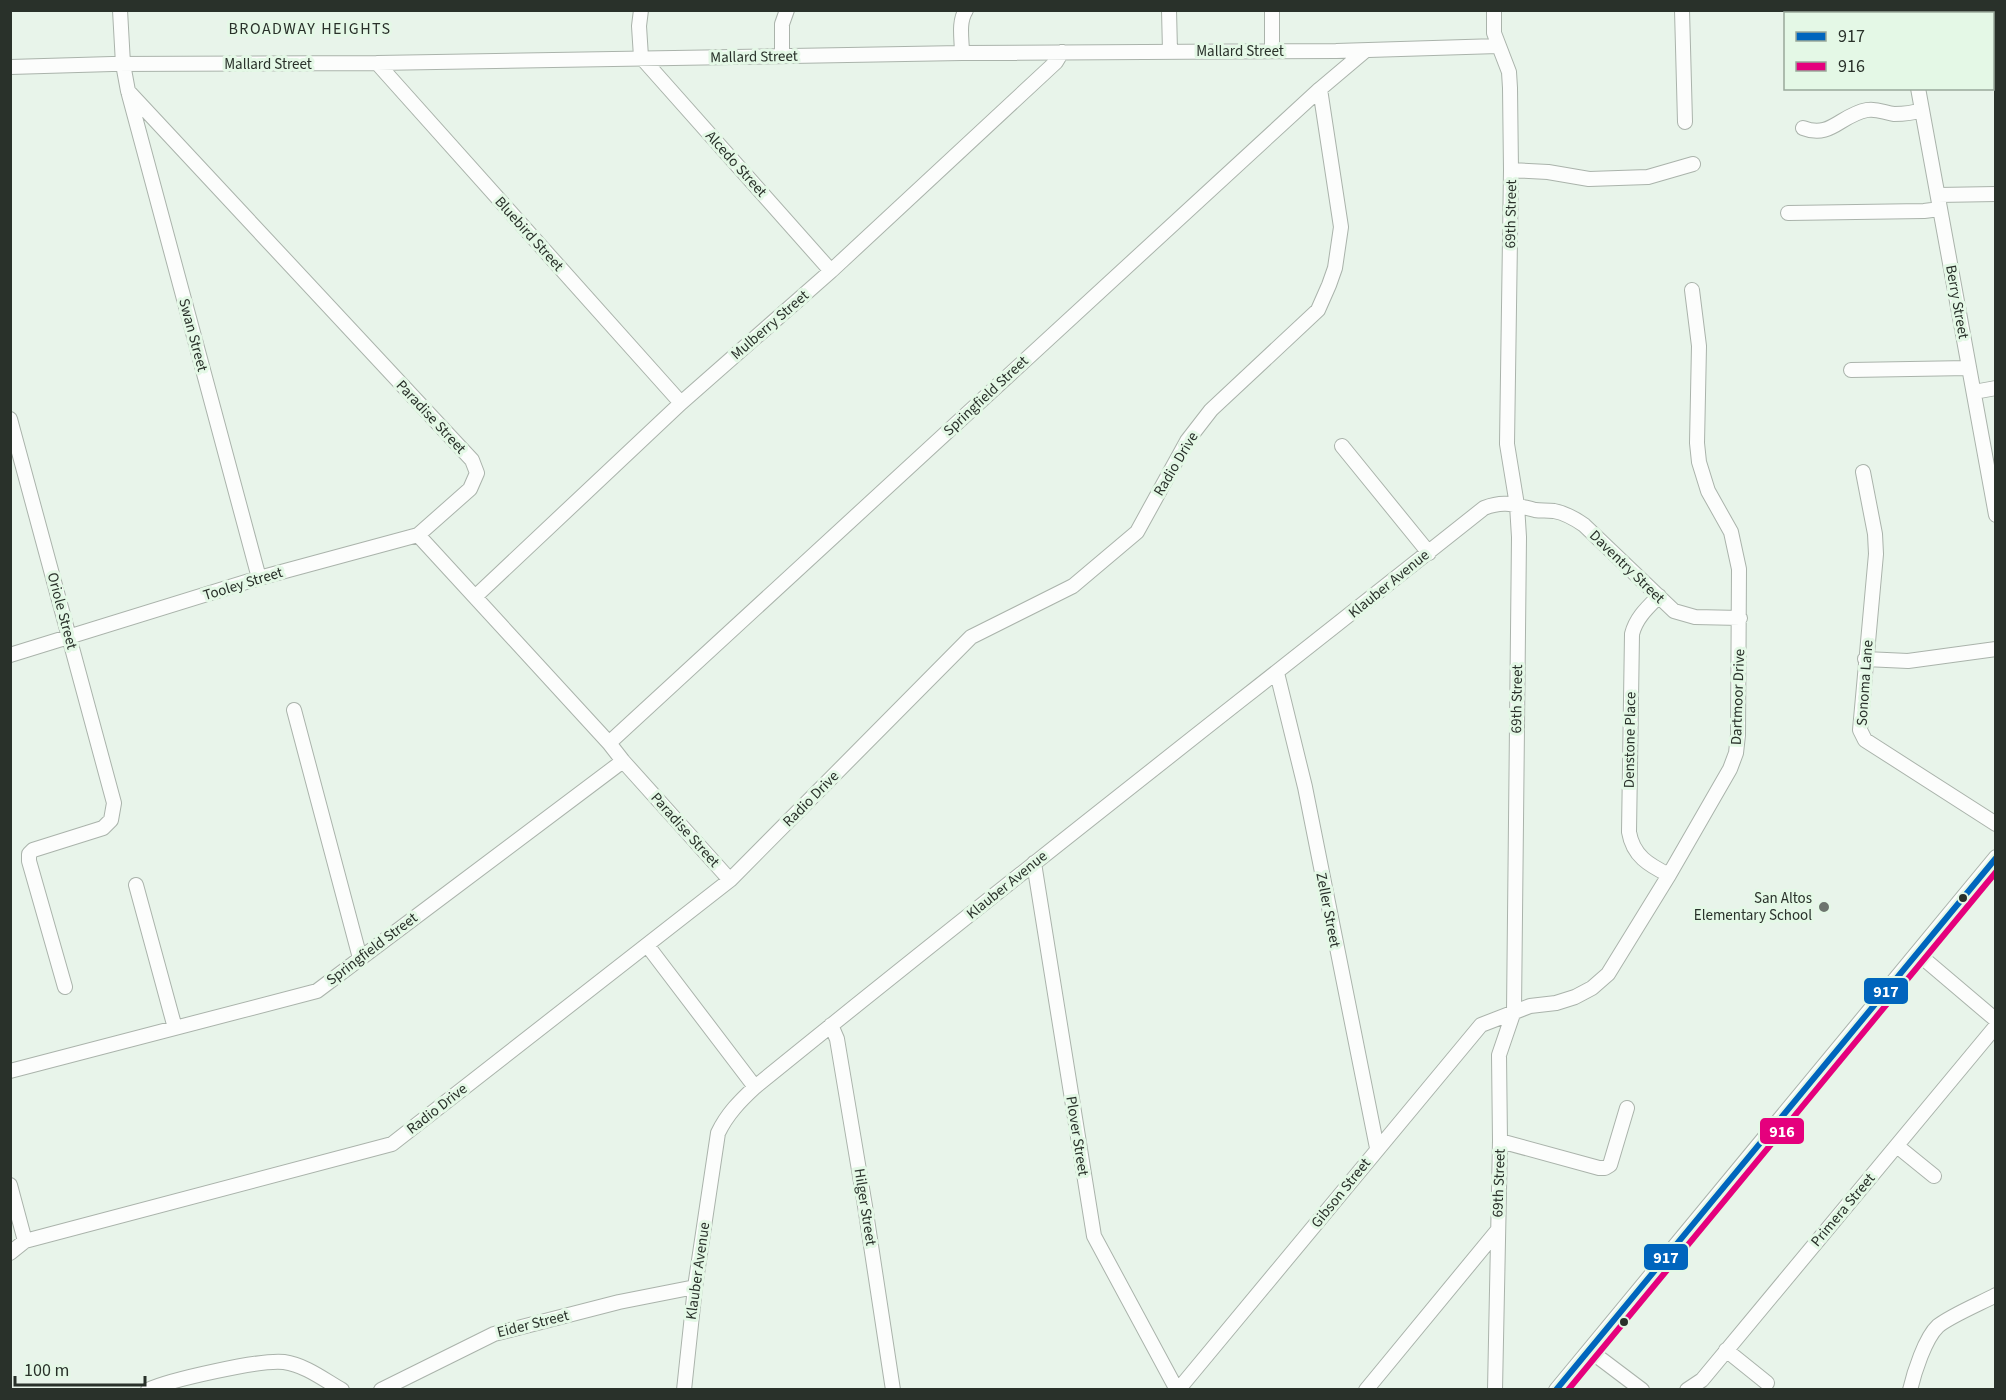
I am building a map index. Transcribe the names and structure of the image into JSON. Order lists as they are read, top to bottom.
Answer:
{
  "streets": {
    "street": [
      "Mallard Street",
      "Alcedo Street",
      "69th Street",
      "Bluebird Street",
      "Berry Street",
      "Mulberry Street",
      "Swan Street",
      "Springfield Street",
      "Paradise Street",
      "Radio Drive",
      "Daventry Street",
      "Tooley Street",
      "Klauber Avenue",
      "Oriole Street",
      "Sonoma Lane",
      "Dartmoor Drive",
      "Denstone Place",
      "Zeller Street",
      "Plover Street",
      "Gibson Street",
      "Hilger Street",
      "Primera Street",
      "Eider Street"
    ]
  },
  "crossings": [
    ["Mallard Street", "Alcedo Street"],
    ["Mallard Street", "69th Street"],
    ["Mallard Street", "Bluebird Street"],
    ["Mallard Street", "Mulberry Street"],
    ["Mallard Street", "Swan Street"],
    ["Mallard Street", "Springfield Street"],
    ["Alcedo Street", "Mulberry Street"],
    ["69th Street", "Daventry Street"],
    ["69th Street", "Klauber Avenue"],
    ["69th Street", "Dartmoor Drive"],
    ["69th Street", "Gibson Street"],
    ["Bluebird Street", "Mulberry Street"],
    ["Mulberry Street", "Paradise Street"],
    ["Swan Street", "Paradise Street"],
    ["Swan Street", "Tooley Street"],
    ["Springfield Street", "Paradise Street"],
    ["Springfield Street", "Radio Drive"],
    ["Paradise Street", "Radio Drive"],
    ["Paradise Street", "Tooley Street"],
    ["Daventry Street", "Klauber Avenue"],
    ["Daventry Street", "Dartmoor Drive"],
    ["Daventry Street", "Denstone Place"],
    ["Tooley Street", "Oriole Street"],
    ["Klauber Avenue", "Zeller Street"],
    ["Klauber Avenue", "Plover Street"],
    ["Klauber Avenue", "Hilger Street"],
    ["Klauber Avenue", "Eider Street"],
    ["Dartmoor Drive", "Denstone Place"],
    ["Dartmoor Drive", "Gibson Street"],
    ["Zeller Street", "Gibson Street"],
    ["Plover Street", "Gibson Street"]
  ],
  "districts": ["BROADWAY HEIGHTS"],
  "places": ["San Altos Elementary School"],
  "lines": ["transit line 917", "transit line 916"],
  "legend": ["917", "916"],
  "scale_bar": "100 m"
}
